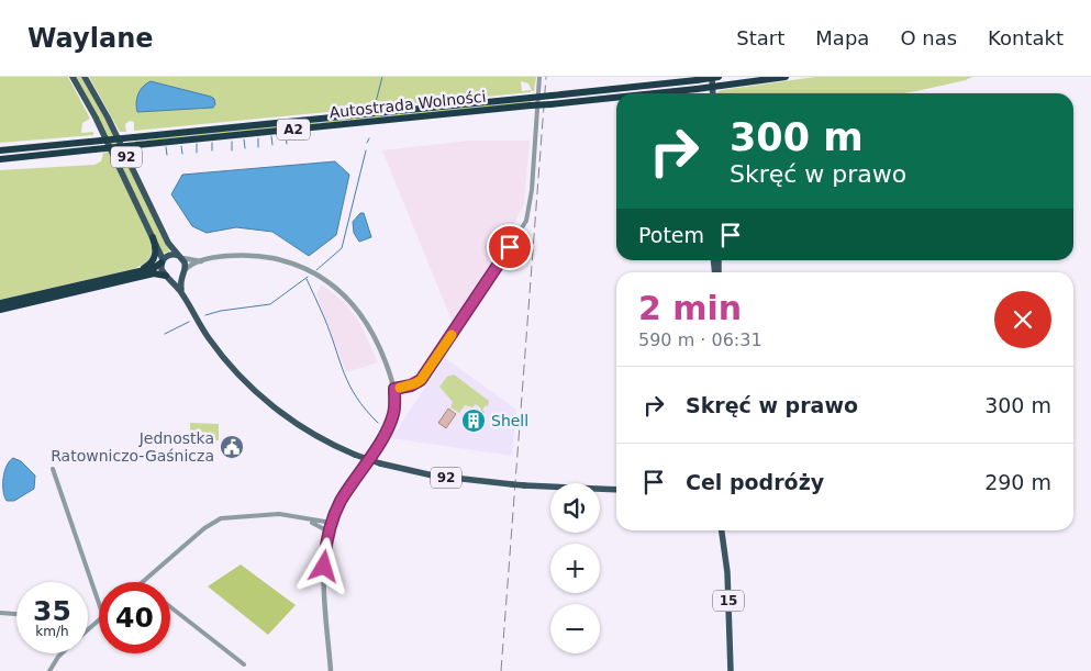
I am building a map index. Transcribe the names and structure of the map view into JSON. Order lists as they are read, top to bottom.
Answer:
{
  "streets": {
    "highway": ["Autostrada Wolności", "A2"],
    "main road": ["92", "15"]
  },
  "places": {
    "building": ["Shell"],
    "public building": ["Jednostka Ratowniczo-Gaśnicza"]
  },
  "page": {
    "header": "Waylane",
    "nav": [
      "Start",
      "Mapa",
      "O nas",
      "Kontakt"
    ],
    "turn": ["300 m", "Skręć w prawo"],
    "then": "Potem",
    "heading": ["2 min", "590 m · 06:31"],
    "list": [
      {
        "name": "Skręć w prawo",
        "value": "300 m"
      },
      {
        "name": "Cel podróży",
        "value": "290 m"
      }
    ],
    "map_buttons": ["+", "−"],
    "speed": "35 km/h",
    "limit": "40"
  }
}
